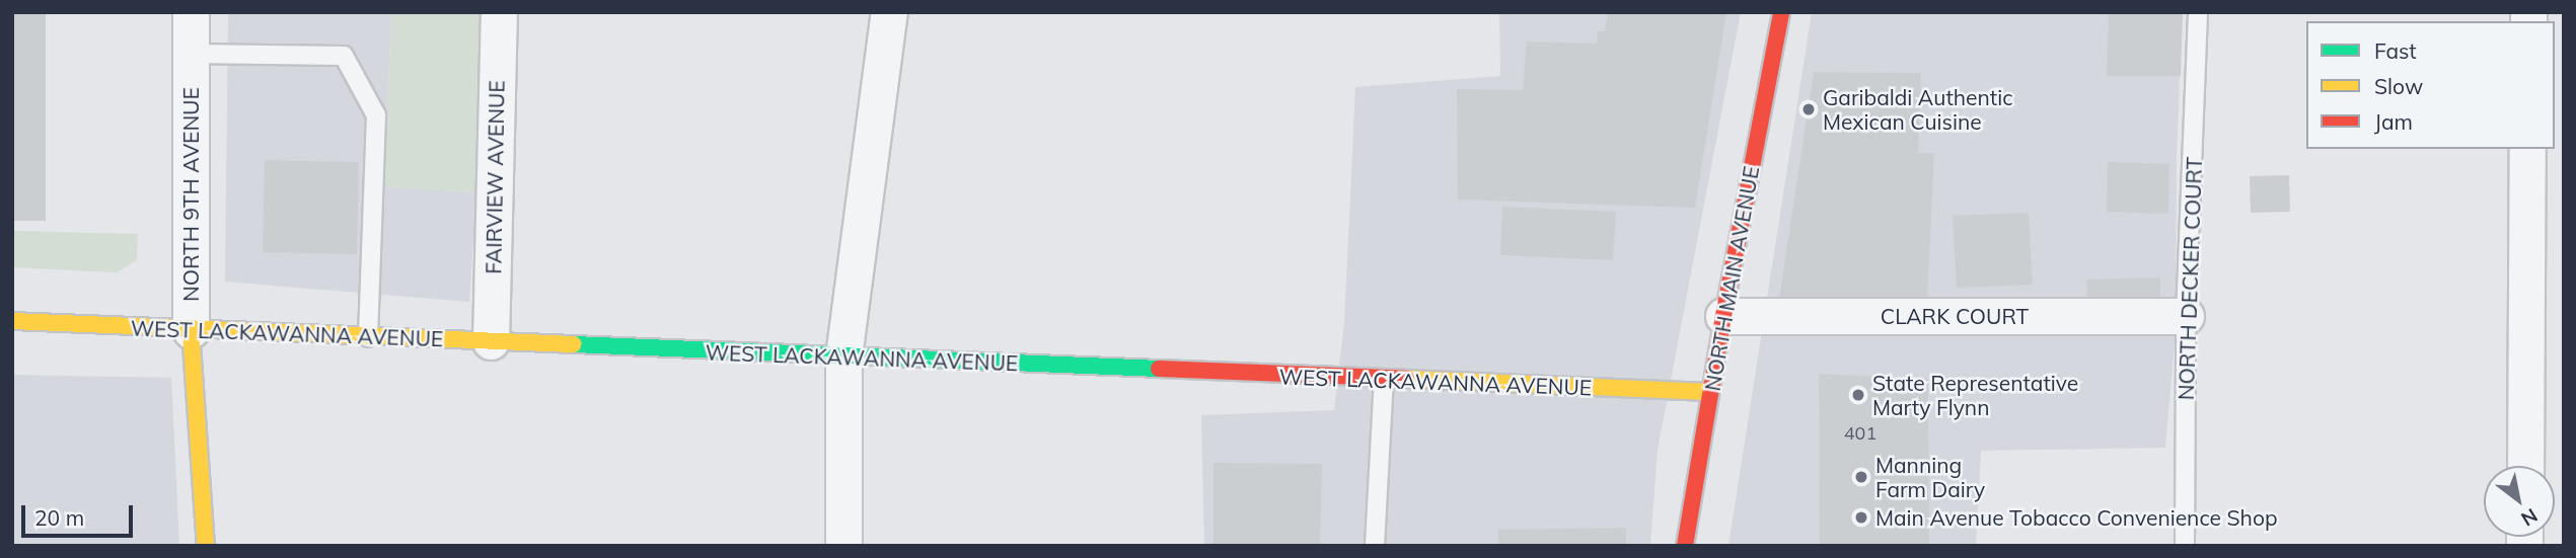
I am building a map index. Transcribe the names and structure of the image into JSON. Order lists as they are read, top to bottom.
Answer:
{
  "streets": {
    "main road": ["NORTH 9TH AVENUE", "NORTH MAIN AVENUE", "WEST LACKAWANNA AVENUE"],
    "street": ["FAIRVIEW AVENUE", "CLARK COURT"],
    "lane": ["NORTH DECKER COURT"]
  },
  "crossings": [
    ["FAIRVIEW AVENUE", "WEST LACKAWANNA AVENUE"],
    ["NORTH 9TH AVENUE", "WEST LACKAWANNA AVENUE"],
    ["NORTH MAIN AVENUE", "CLARK COURT"],
    ["NORTH MAIN AVENUE", "WEST LACKAWANNA AVENUE"],
    ["NORTH DECKER COURT", "CLARK COURT"]
  ],
  "places": [
    "Garibaldi Authentic Mexican Cuisine",
    "State Representative Marty Flynn",
    "Manning Farm Dairy",
    "Main Avenue Tobacco Convenience Shop"
  ],
  "house_numbers": ["401"],
  "legend": ["Fast", "Slow", "Jam"],
  "scale_bar": "20 m",
  "north": "bottom right"
}
